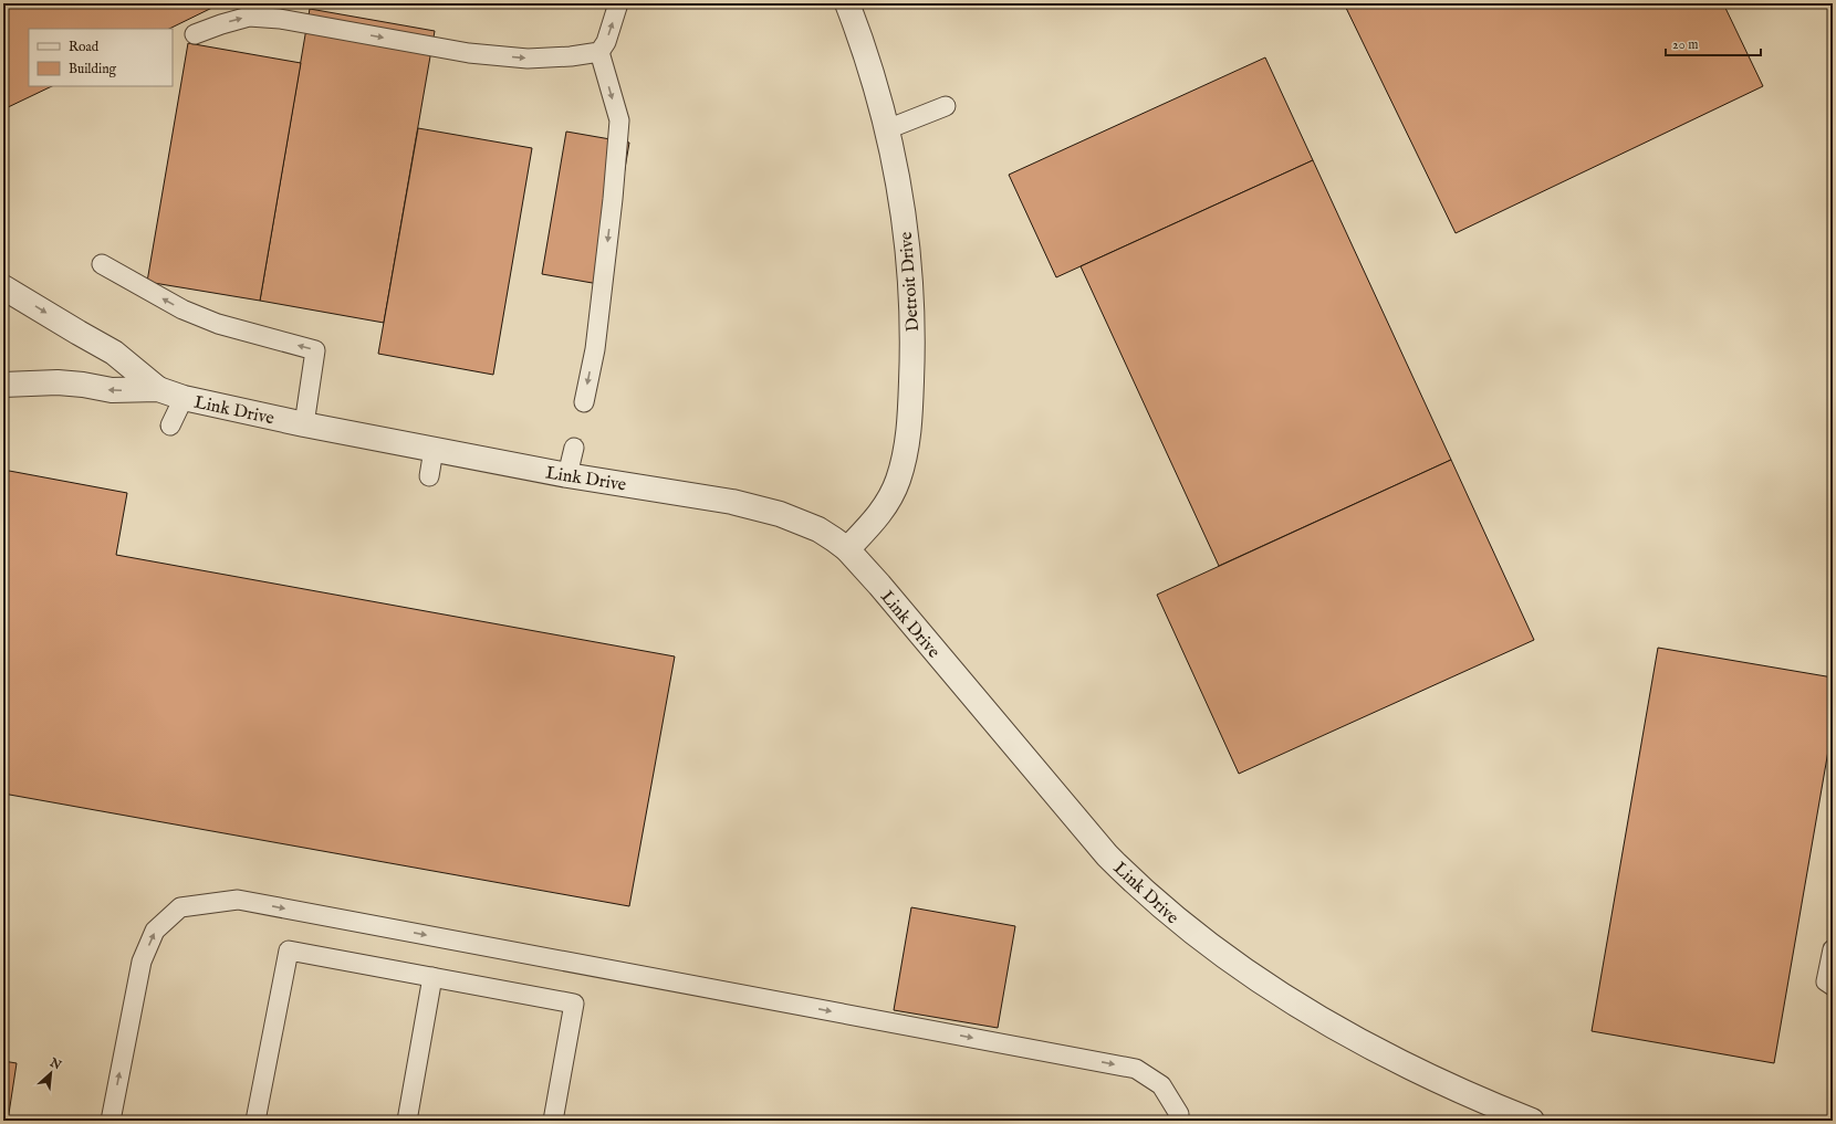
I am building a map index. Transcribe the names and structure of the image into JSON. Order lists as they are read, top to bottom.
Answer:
{
  "streets": {
    "street": ["Detroit Drive", "Link Drive"]
  },
  "crossings": [
    ["Detroit Drive", "Link Drive"]
  ],
  "legend": ["Road", "Building"],
  "scale_bar": "20 m",
  "north": "top right"
}
